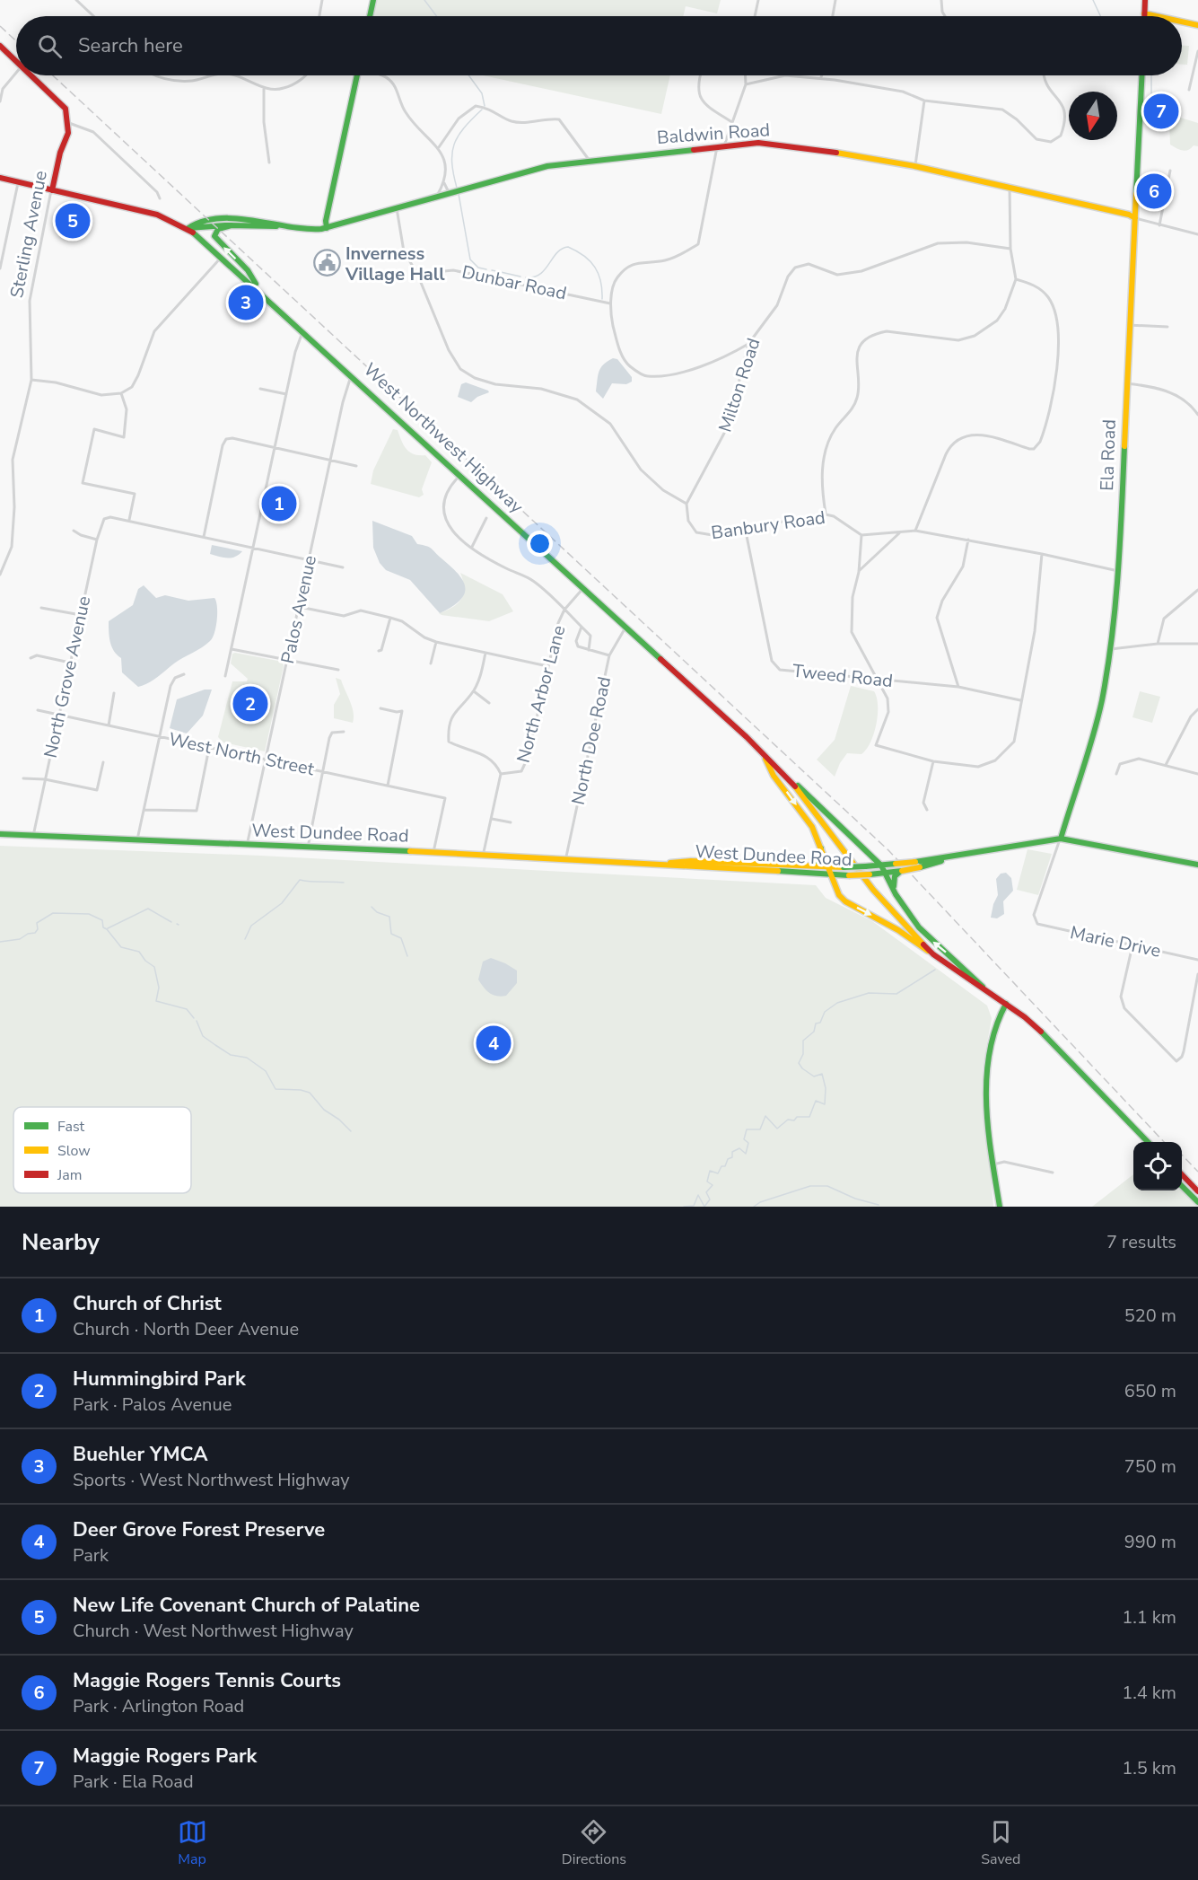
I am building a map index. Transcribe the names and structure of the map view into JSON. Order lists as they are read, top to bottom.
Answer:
{
  "streets": {
    "main road": [
      "Baldwin Road",
      "Sterling Avenue",
      "West Northwest Highway",
      "Ela Road",
      "West Dundee Road"
    ],
    "street": [
      "Dunbar Road",
      "Milton Road",
      "Banbury Road",
      "Palos Avenue",
      "Tweed Road",
      "North Grove Avenue",
      "North Arbor Lane",
      "North Doe Road",
      "West North Street",
      "Marie Drive"
    ]
  },
  "crossings": [
    ["Baldwin Road", "Ela Road"],
    ["Sterling Avenue", "West Northwest Highway"],
    ["Milton Road", "Banbury Road"],
    ["West Northwest Highway", "Palos Avenue"],
    ["West Northwest Highway", "North Arbor Lane"],
    ["West Northwest Highway", "North Doe Road"],
    ["Ela Road", "Marie Drive"],
    ["Banbury Road", "Tweed Road"],
    ["Palos Avenue", "West North Street"],
    ["Palos Avenue", "West Dundee Road"],
    ["North Grove Avenue", "West North Street"],
    ["North Grove Avenue", "West Dundee Road"],
    ["North Arbor Lane", "West Dundee Road"],
    ["North Doe Road", "West Dundee Road"],
    ["West North Street", "West Dundee Road"]
  ],
  "places": {
    "public building": ["Inverness Village Hall"]
  },
  "legend": ["Fast", "Slow", "Jam"],
  "north": "bottom",
  "page": {
    "search": "Search here",
    "pins": [
      "7",
      "6",
      "5",
      "3",
      "1",
      "2",
      "4"
    ],
    "heading": ["Nearby", "7 results"],
    "list": [
      {
        "mark": "1",
        "name": "Church of Christ",
        "note": "Church · North Deer Avenue",
        "value": "520 m"
      },
      {
        "mark": "2",
        "name": "Hummingbird Park",
        "note": "Park · Palos Avenue",
        "value": "650 m"
      },
      {
        "mark": "3",
        "name": "Buehler YMCA",
        "note": "Sports · West Northwest Highway",
        "value": "750 m"
      },
      {
        "mark": "4",
        "name": "Deer Grove Forest Preserve",
        "note": "Park",
        "value": "990 m"
      },
      {
        "mark": "5",
        "name": "New Life Covenant Church of Palatine",
        "note": "Church · West Northwest Highway",
        "value": "1.1 km"
      },
      {
        "mark": "6",
        "name": "Maggie Rogers Tennis Courts",
        "note": "Park · Arlington Road",
        "value": "1.4 km"
      },
      {
        "mark": "7",
        "name": "Maggie Rogers Park",
        "note": "Park · Ela Road",
        "value": "1.5 km"
      }
    ],
    "nav": ["Map", "Directions", "Saved"]
  }
}
